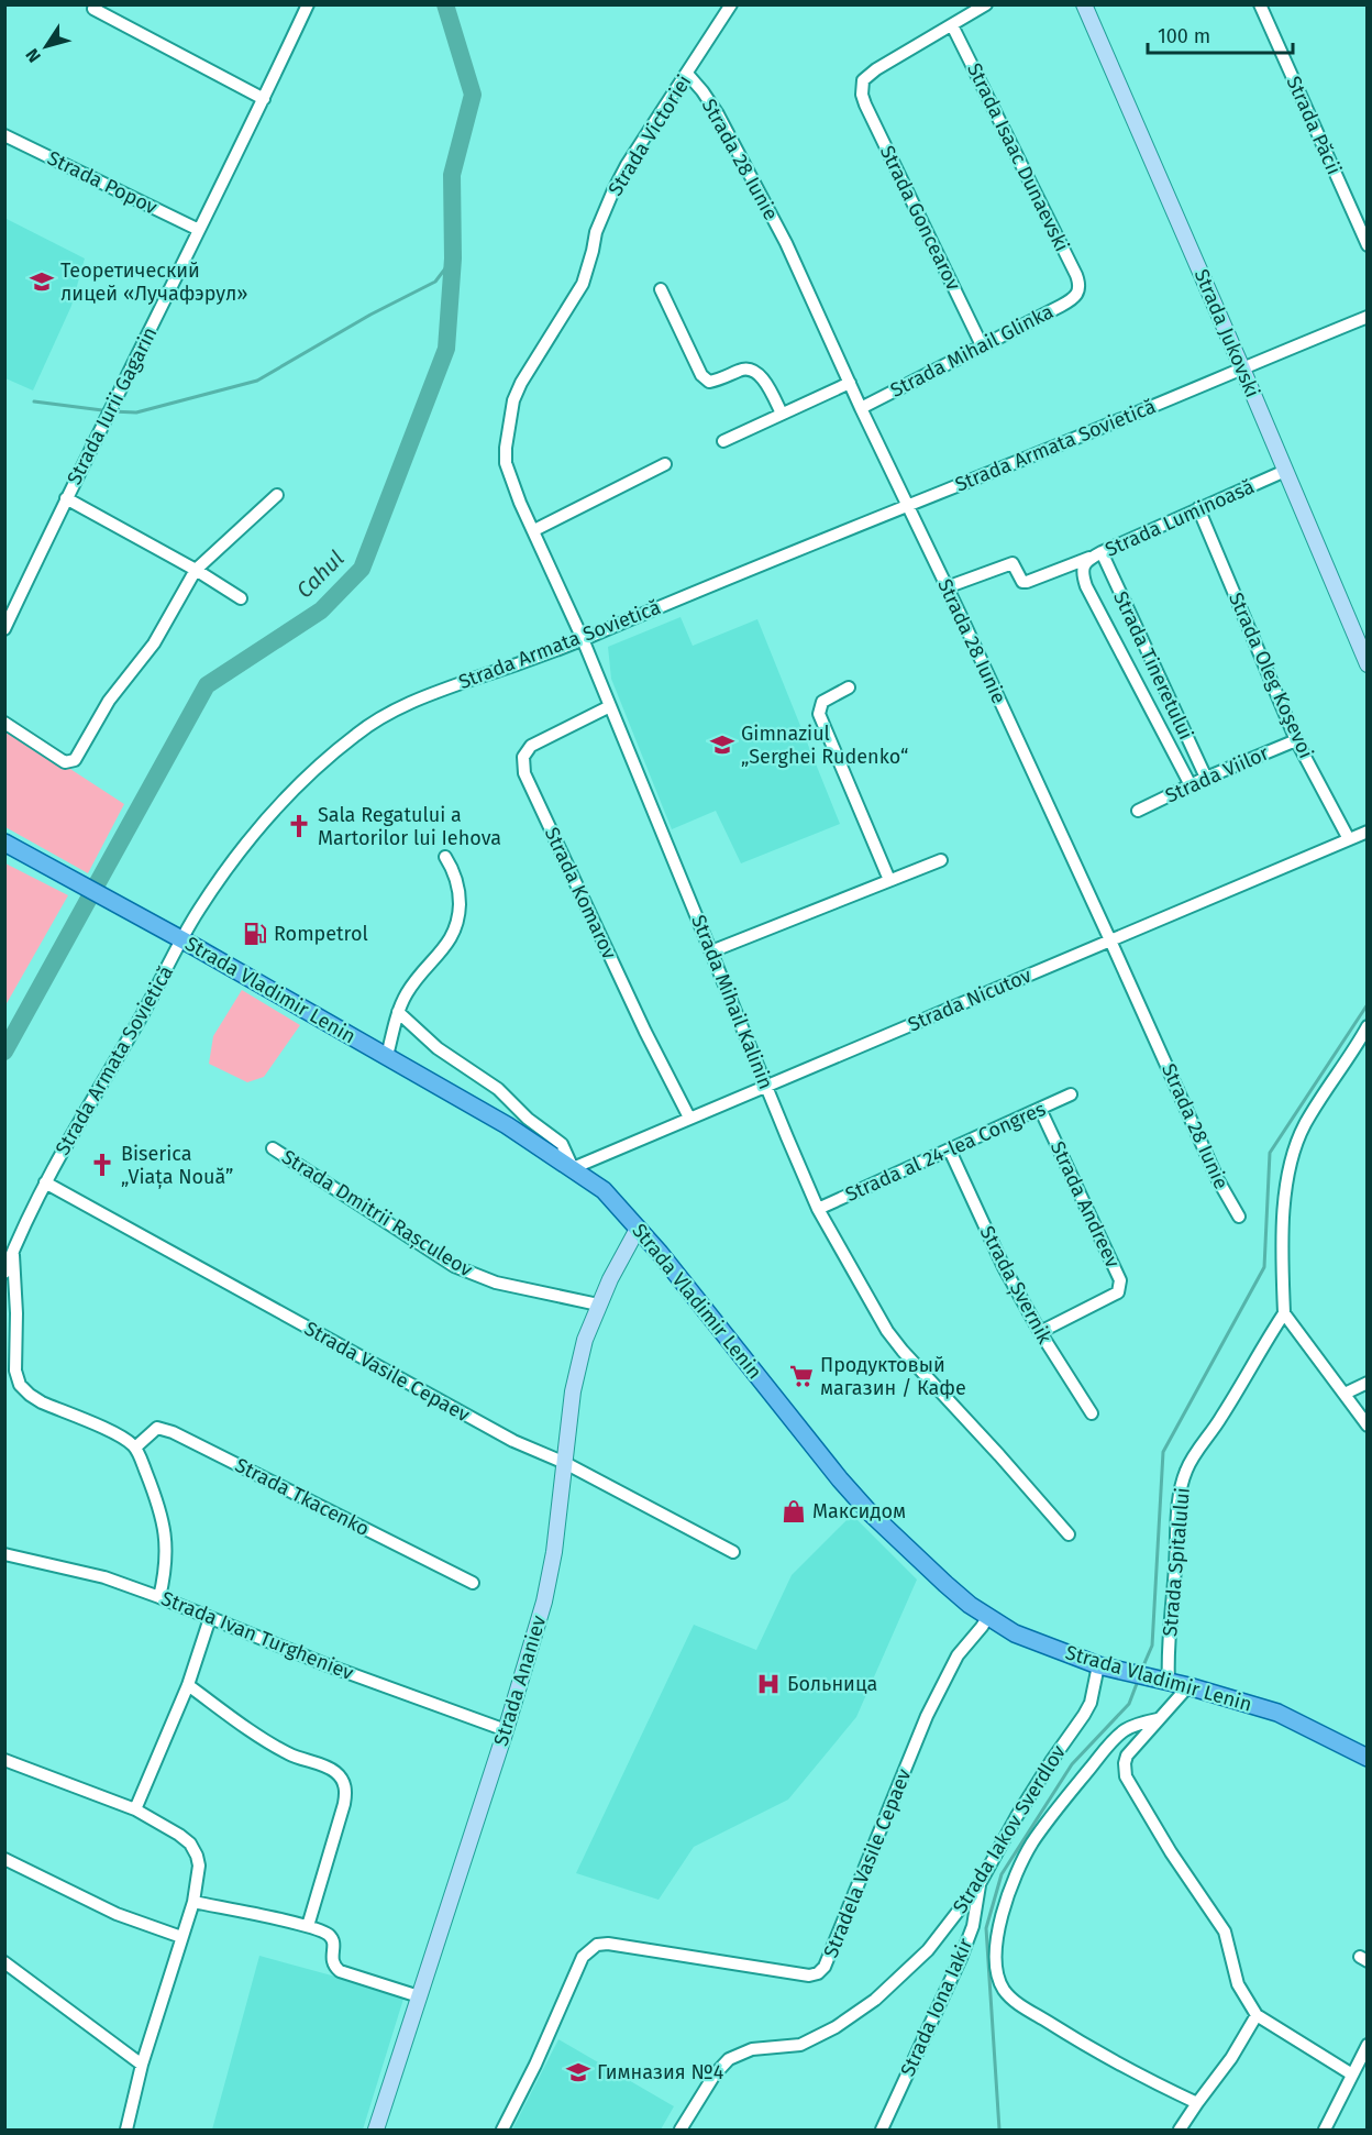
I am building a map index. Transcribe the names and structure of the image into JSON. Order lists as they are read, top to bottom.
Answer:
{
  "streets": {
    "main road": ["Strada Vladimir Lenin"],
    "street": [
      "Strada Păcii",
      "Strada Victoriei",
      "Strada Isaac Dunaevski",
      "Strada 28 Iunie",
      "Strada Popov",
      "Strada Goncearov",
      "Strada Jukovski",
      "Strada Mihail Glinka",
      "Strada Iurii Gagarin",
      "Strada Armata Sovietică",
      "Strada Luminoasă",
      "Strada Tineretului",
      "Strada Oleg Koşevoi",
      "Strada Viilor",
      "Strada Komarov",
      "Strada Nicutov",
      "Strada Mihail Kalinin",
      "Strada al 24-lea Congres",
      "Strada Andreev",
      "Strada Dmitrii Rașculeov",
      "Strada Șvernik",
      "Strada Vasile Cepaev",
      "Strada Tkacenko",
      "Strada Spitalului",
      "Strada Ivan Turgheniev",
      "Strada Ananiev",
      "Strada Iakov Sverdlov",
      "Stradela Vasile Cepaev",
      "Strada Iona Iakir"
    ]
  },
  "crossings": [
    ["Strada Victoriei", "Strada 28 Iunie"],
    ["Strada Victoriei", "Strada Mihail Kalinin"],
    ["Strada Isaac Dunaevski", "Strada Goncearov"],
    ["Strada Isaac Dunaevski", "Strada Mihail Glinka"],
    ["Strada 28 Iunie", "Strada Mihail Glinka"],
    ["Strada 28 Iunie", "Strada Armata Sovietică"],
    ["Strada 28 Iunie", "Strada Nicutov"],
    ["Strada Popov", "Strada Iurii Gagarin"],
    ["Strada Goncearov", "Strada Mihail Glinka"],
    ["Strada Jukovski", "Strada Armata Sovietică"],
    ["Strada Jukovski", "Strada Luminoasă"],
    ["Strada Armata Sovietică", "Strada Vladimir Lenin"],
    ["Strada Armata Sovietică", "Strada Mihail Kalinin"],
    ["Strada Armata Sovietică", "Strada Vasile Cepaev"],
    ["Strada Luminoasă", "Strada Tineretului"],
    ["Strada Luminoasă", "Strada Oleg Koşevoi"],
    ["Strada Tineretului", "Strada Viilor"],
    ["Strada Oleg Koşevoi", "Strada Viilor"],
    ["Strada Oleg Koşevoi", "Strada Nicutov"],
    ["Strada Komarov", "Strada Nicutov"],
    ["Strada Komarov", "Strada Mihail Kalinin"],
    ["Strada Vladimir Lenin", "Strada Nicutov"],
    ["Strada Vladimir Lenin", "Strada Spitalului"],
    ["Strada Vladimir Lenin", "Strada Ananiev"],
    ["Strada Vladimir Lenin", "Strada Iakov Sverdlov"],
    ["Strada Vladimir Lenin", "Stradela Vasile Cepaev"],
    ["Strada Nicutov", "Strada Mihail Kalinin"],
    ["Strada Mihail Kalinin", "Strada al 24-lea Congres"],
    ["Strada al 24-lea Congres", "Strada Andreev"],
    ["Strada al 24-lea Congres", "Strada Șvernik"],
    ["Strada Andreev", "Strada Șvernik"],
    ["Strada Dmitrii Rașculeov", "Strada Ananiev"],
    ["Strada Vasile Cepaev", "Strada Ananiev"],
    ["Strada Ivan Turgheniev", "Strada Ananiev"],
    ["Strada Iakov Sverdlov", "Strada Iona Iakir"]
  ],
  "water": ["Cahul"],
  "places": {
    "school or university": ["Теоретический лицей «Лучафэрул»", "Gimnaziul „Serghei Rudenko“", "Гимназия №4"],
    "church": ["Sala Regatului a Martorilor lui Iehova", "Biserica „Viața Nouă”"],
    "fuel station": ["Rompetrol"],
    "supermarket": ["Продуктовый магазин / Кафе"],
    "shop": ["Максидом"],
    "hospital": ["Больница"]
  },
  "scale_bar": "100 m",
  "north": "bottom left"
}
